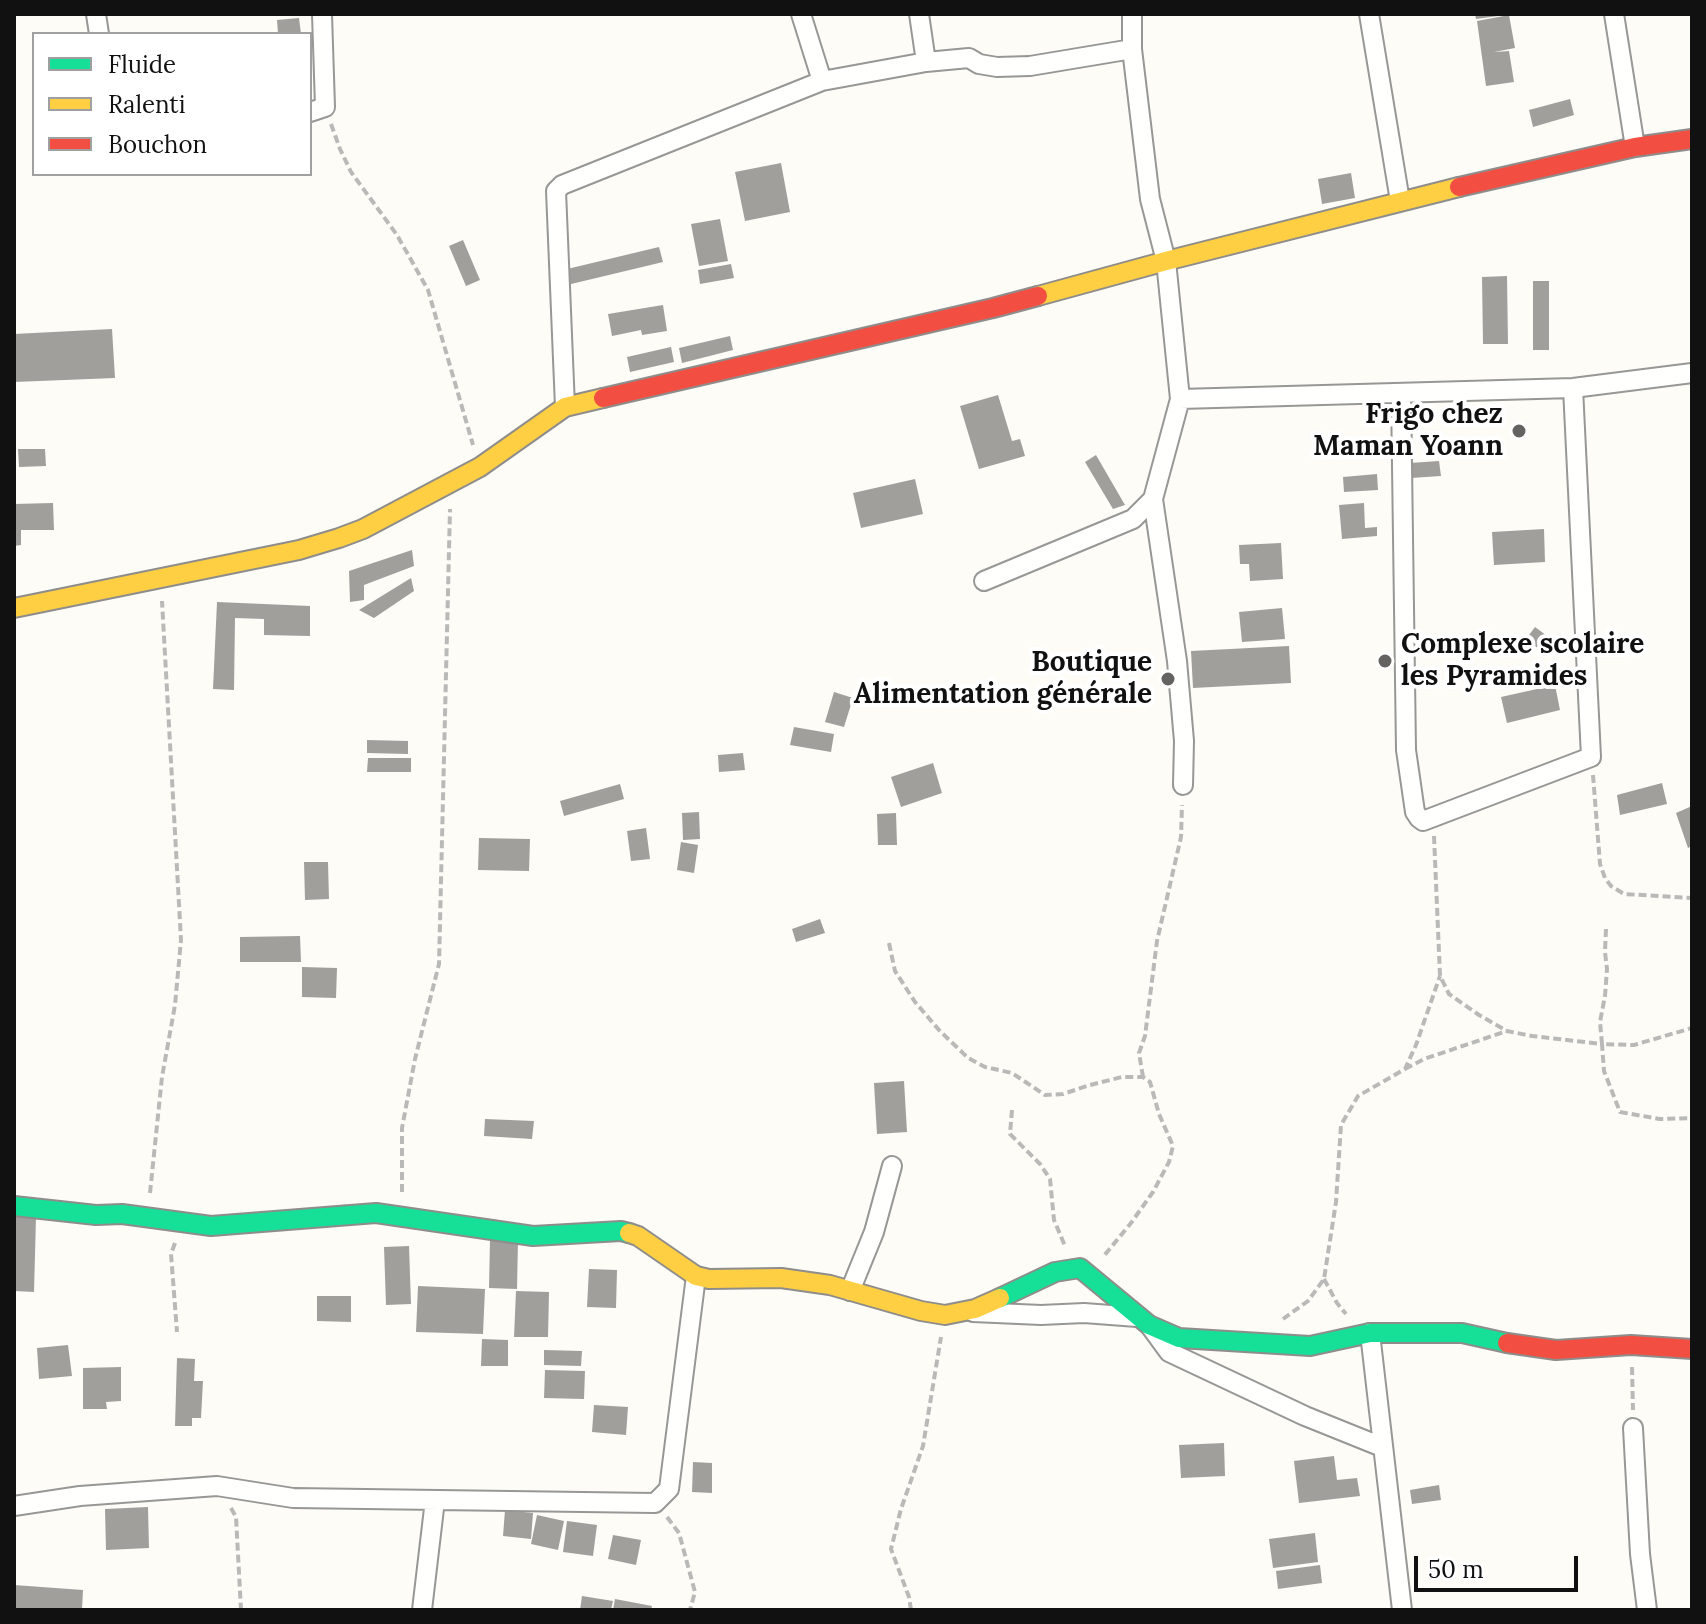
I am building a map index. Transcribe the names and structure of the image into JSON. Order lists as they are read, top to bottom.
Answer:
{
  "places": ["Frigo chez Maman Yoann", "Complexe scolaire les Pyramides", "Boutique Alimentation générale"],
  "legend": ["Fluide", "Ralenti", "Bouchon"],
  "scale_bar": "50 m"
}
